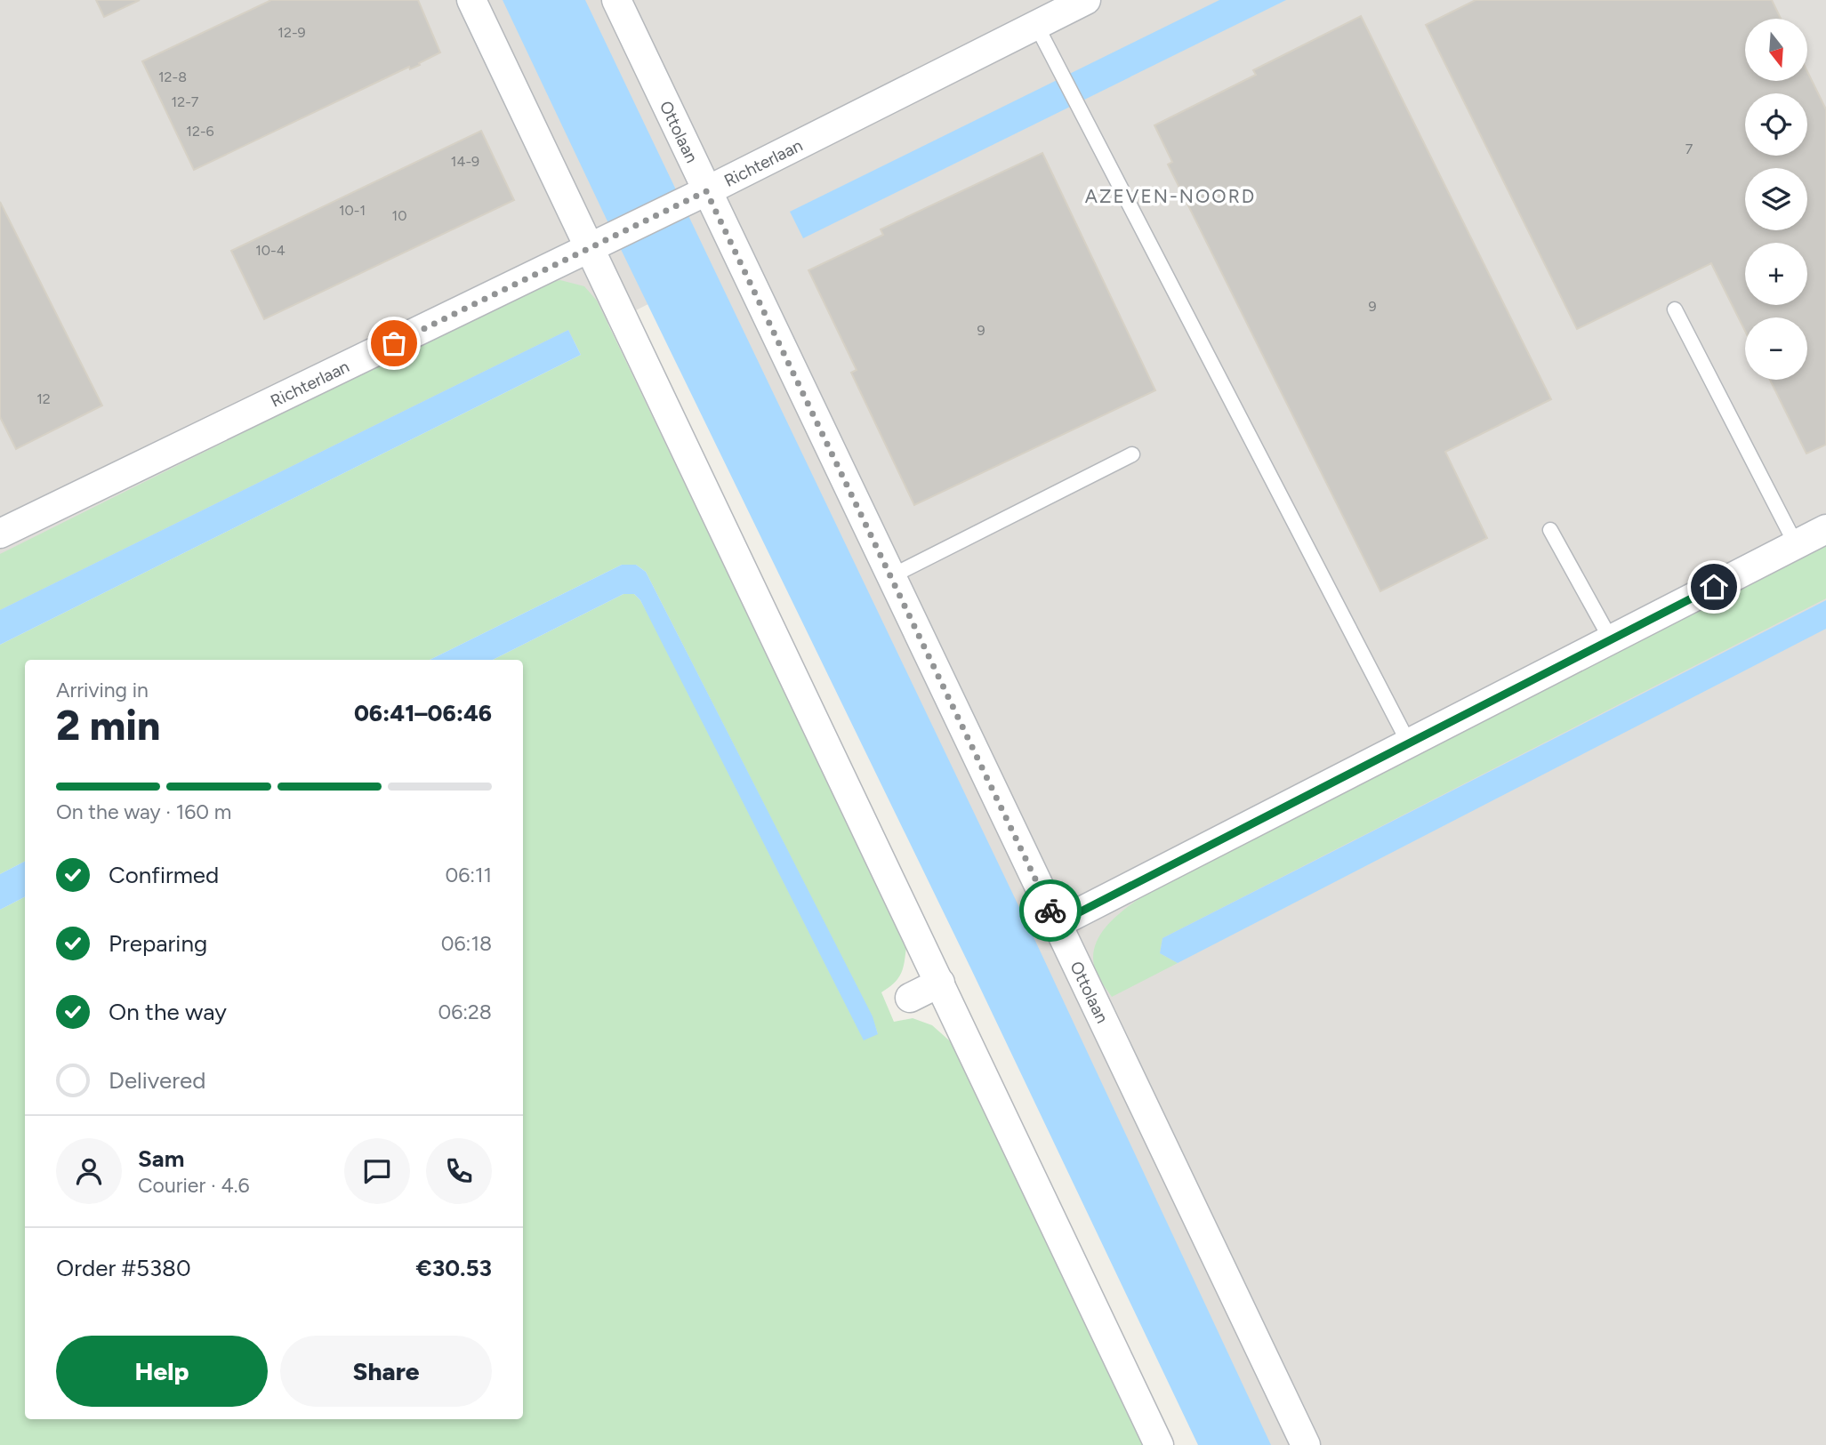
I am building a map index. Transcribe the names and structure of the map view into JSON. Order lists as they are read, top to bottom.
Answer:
{
  "streets": {
    "street": ["Ottolaan", "Richterlaan"]
  },
  "crossings": [
    ["Ottolaan", "Richterlaan"]
  ],
  "districts": ["AZEVEN-NOORD"],
  "house_numbers": [
    "12-9",
    "12-8",
    "12-7",
    "12-6",
    "7",
    "14-9",
    "10-1",
    "10",
    "10-4",
    "9",
    "9",
    "12"
  ],
  "north": "bottom",
  "page": {
    "map_buttons": ["+", "−"],
    "heading": ["2 min", "Arriving in", "06:41–06:46"],
    "panel": [
      "Sam",
      "Courier · 4.6",
      "Order #5380",
      "€30.53"
    ],
    "bar": "On the way · 160 m",
    "list": [
      ["Confirmed", "06:11"],
      ["Preparing", "06:18"],
      ["On the way", "06:28"],
      "Delivered"
    ],
    "buttons": ["Help", "Share"]
  }
}
